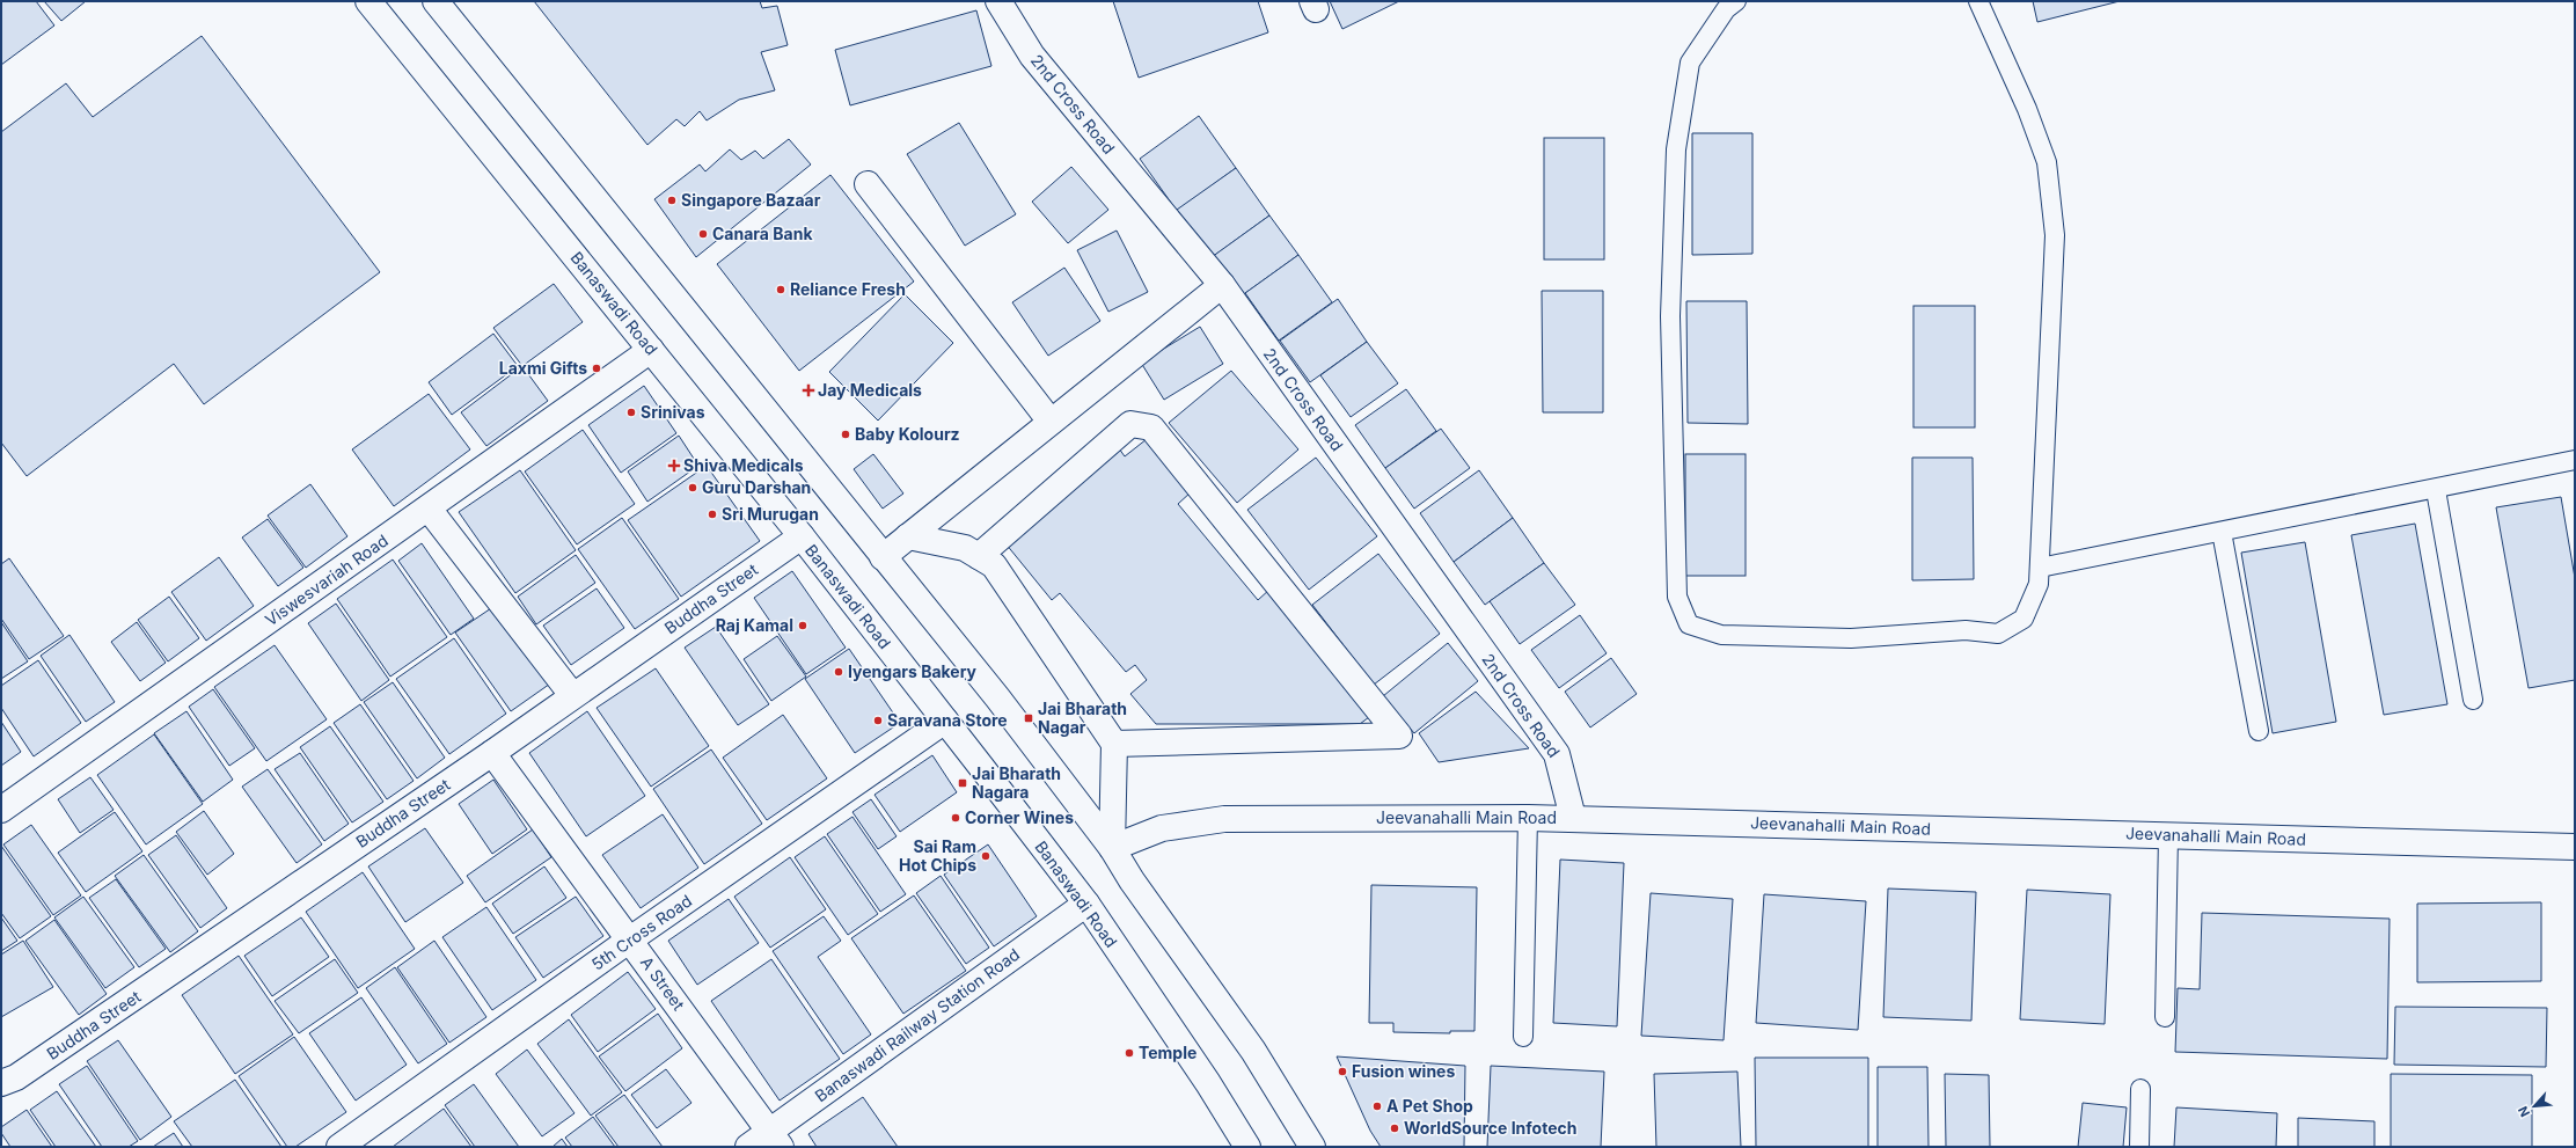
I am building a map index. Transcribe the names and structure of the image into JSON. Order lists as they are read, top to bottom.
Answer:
{
  "streets": {
    "street": [
      "2nd Cross Road",
      "Banaswadi Road",
      "Viswesvariah Road",
      "Buddha Street",
      "Jeevanahalli Main Road",
      "5th Cross Road",
      "A Street",
      "Banaswadi Railway Station Road"
    ]
  },
  "crossings": [
    ["2nd Cross Road", "Jeevanahalli Main Road"],
    ["Banaswadi Road", "Viswesvariah Road"],
    ["Banaswadi Road", "Buddha Street"],
    ["Banaswadi Road", "5th Cross Road"],
    ["Banaswadi Road", "Banaswadi Railway Station Road"],
    ["Buddha Street", "A Street"],
    ["5th Cross Road", "A Street"],
    ["A Street", "Banaswadi Railway Station Road"]
  ],
  "places": {
    "other": [
      "Singapore Bazaar",
      "Canara Bank",
      "Reliance Fresh",
      "Laxmi Gifts",
      "Srinivas",
      "Baby Kolourz",
      "Guru Darshan",
      "Sri Murugan",
      "Raj Kamal",
      "Iyengars Bakery",
      "Saravana Store",
      "Corner Wines",
      "Sai Ram Hot Chips",
      "Temple",
      "Fusion wines",
      "A Pet Shop",
      "WorldSource Infotech"
    ],
    "health": ["Jay Medicals", "Shiva Medicals"],
    "transit": ["Jai Bharath Nagar", "Jai Bharath Nagara"]
  },
  "north": "bottom left"
}
